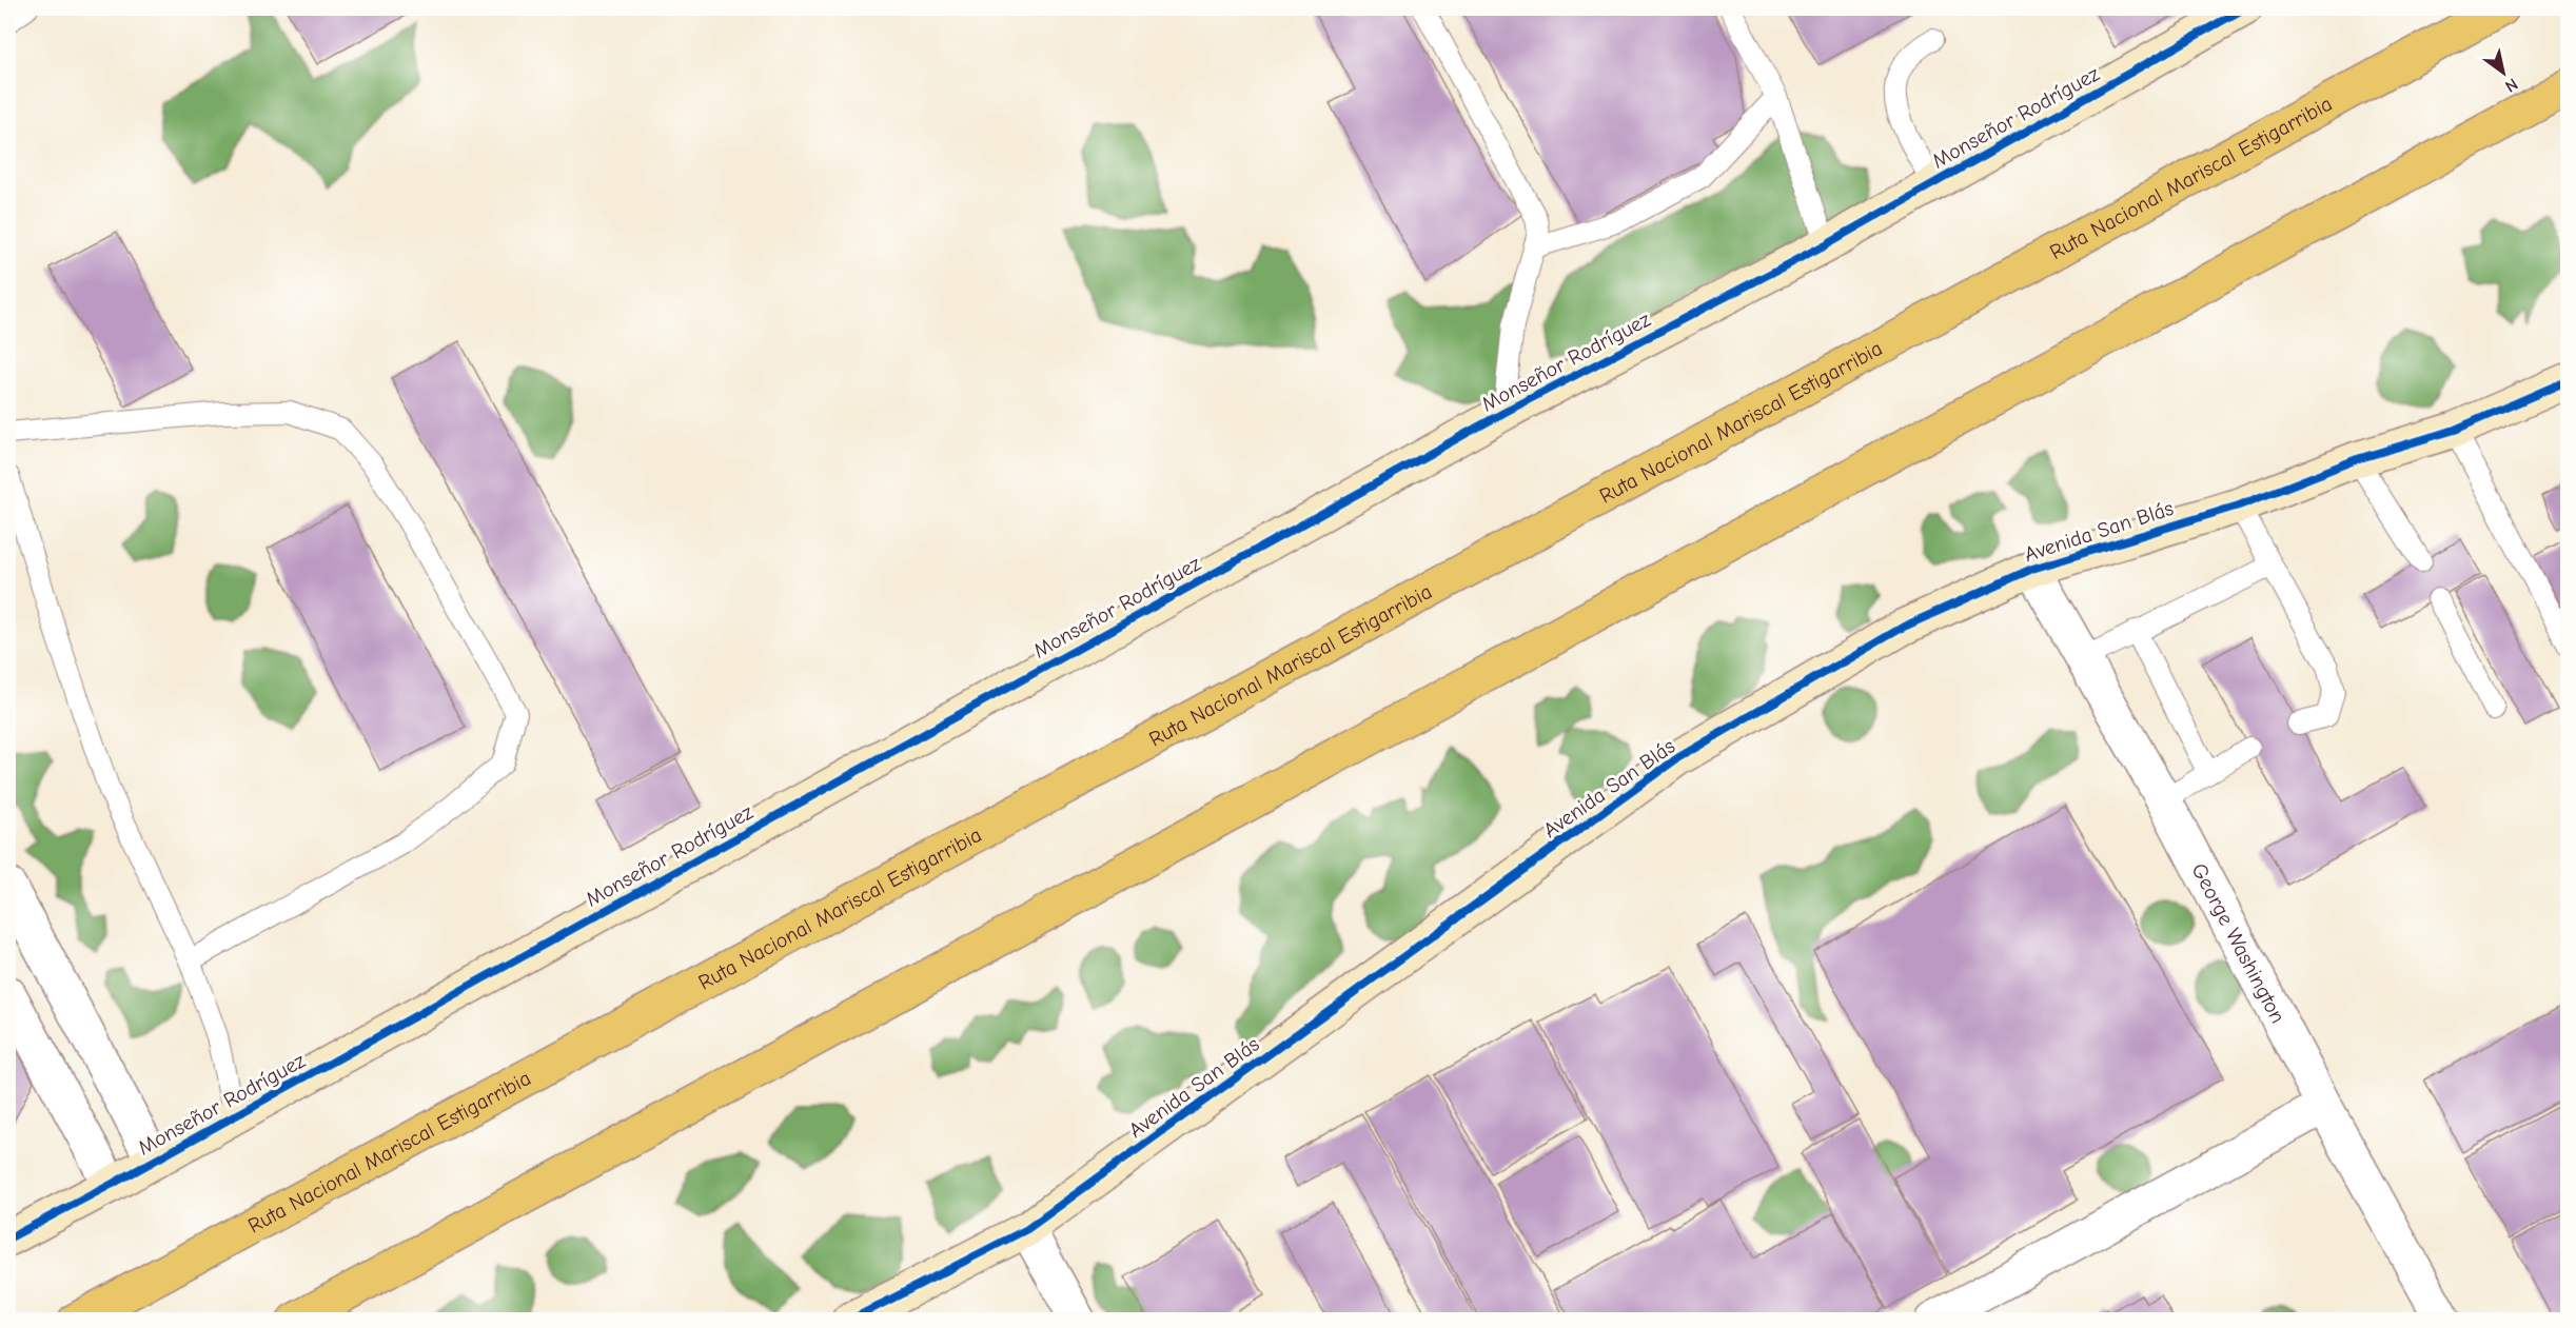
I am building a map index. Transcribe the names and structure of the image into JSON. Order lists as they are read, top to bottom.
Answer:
{
  "streets": {
    "highway": ["Ruta Nacional Mariscal Estigarribia"],
    "street": ["Monseñor Rodríguez", "Avenida San Blás", "George Washington"]
  },
  "crossings": [
    ["Avenida San Blás", "George Washington"]
  ],
  "north": "bottom right"
}
